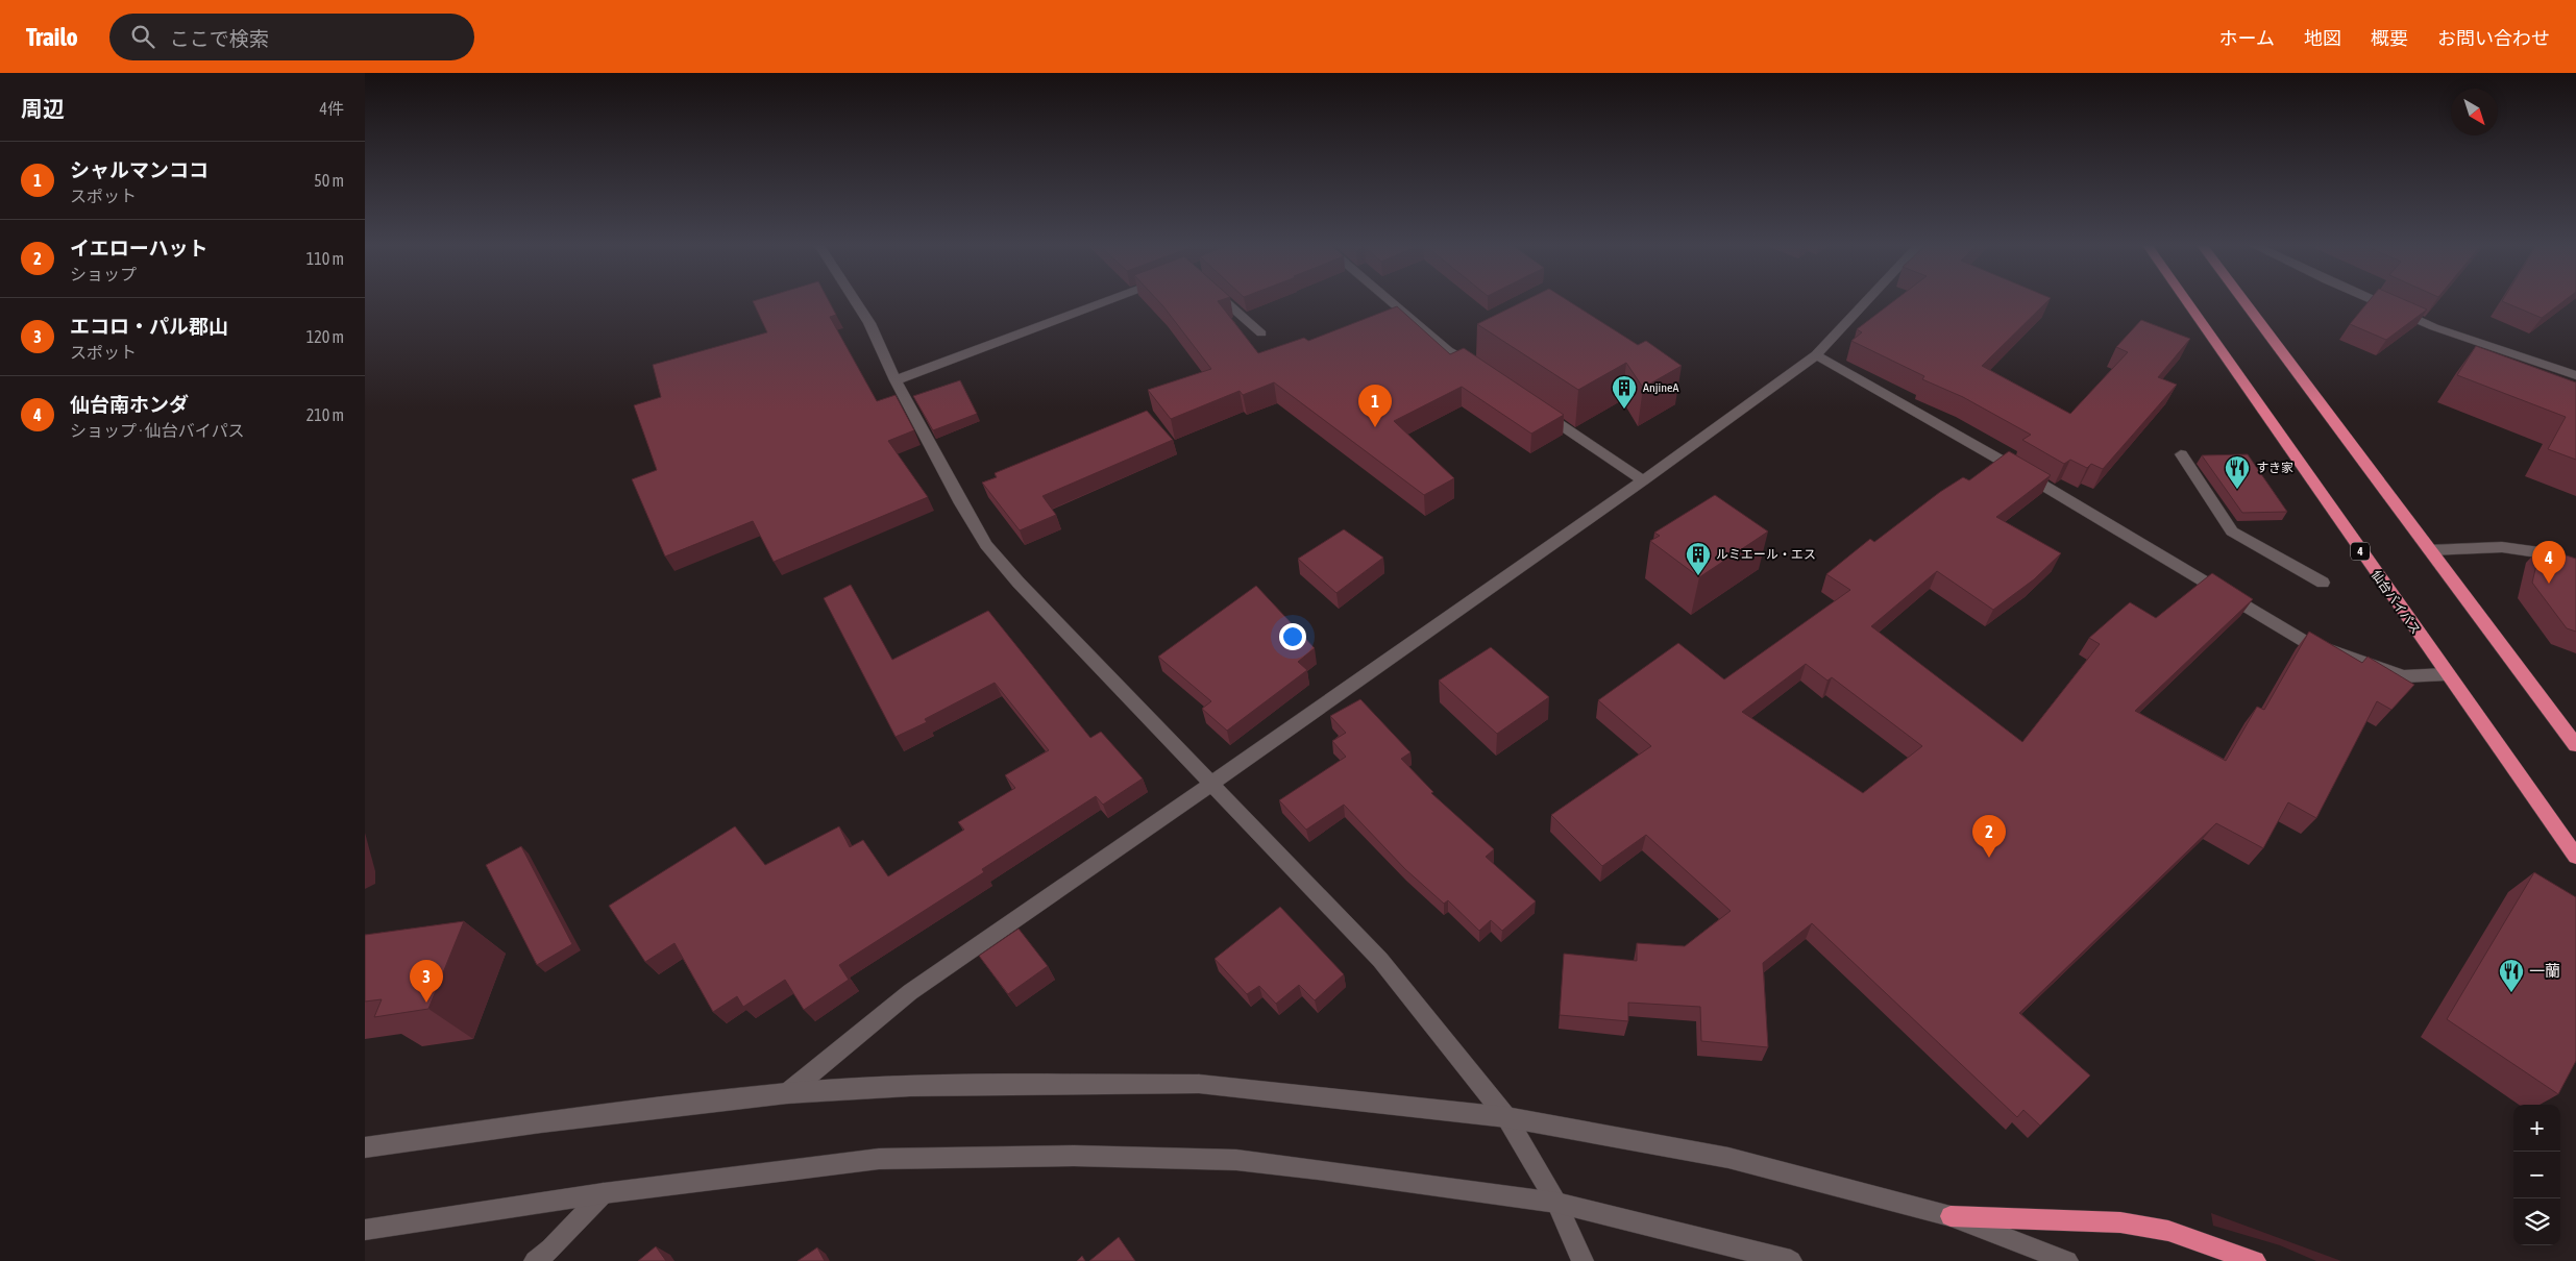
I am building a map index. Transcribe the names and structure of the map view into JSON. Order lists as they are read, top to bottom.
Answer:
{
  "streets": {
    "highway": ["4", "仙台バイパス"]
  },
  "places": {
    "building": ["AnjineA", "ルミエール・エス"],
    "restaurant": ["すき家", "一蘭"]
  },
  "north": "bottom right",
  "page": {
    "header": "Trailo",
    "search": "ここで検索",
    "nav": [
      "ホーム",
      "地図",
      "概要",
      "お問い合わせ"
    ],
    "heading": ["周辺", "4件"],
    "list": [
      {
        "mark": "1",
        "name": "シャルマンココ",
        "note": "スポット",
        "value": "50 m"
      },
      {
        "mark": "2",
        "name": "イエローハット",
        "note": "ショップ",
        "value": "110 m"
      },
      {
        "mark": "3",
        "name": "エコロ・パル郡山",
        "note": "スポット",
        "value": "120 m"
      },
      {
        "mark": "4",
        "name": "仙台南ホンダ",
        "note": "ショップ · 仙台バイパス",
        "value": "210 m"
      }
    ],
    "pins": [
      "1",
      "4",
      "2",
      "3"
    ],
    "map_buttons": ["+", "−"]
  }
}
